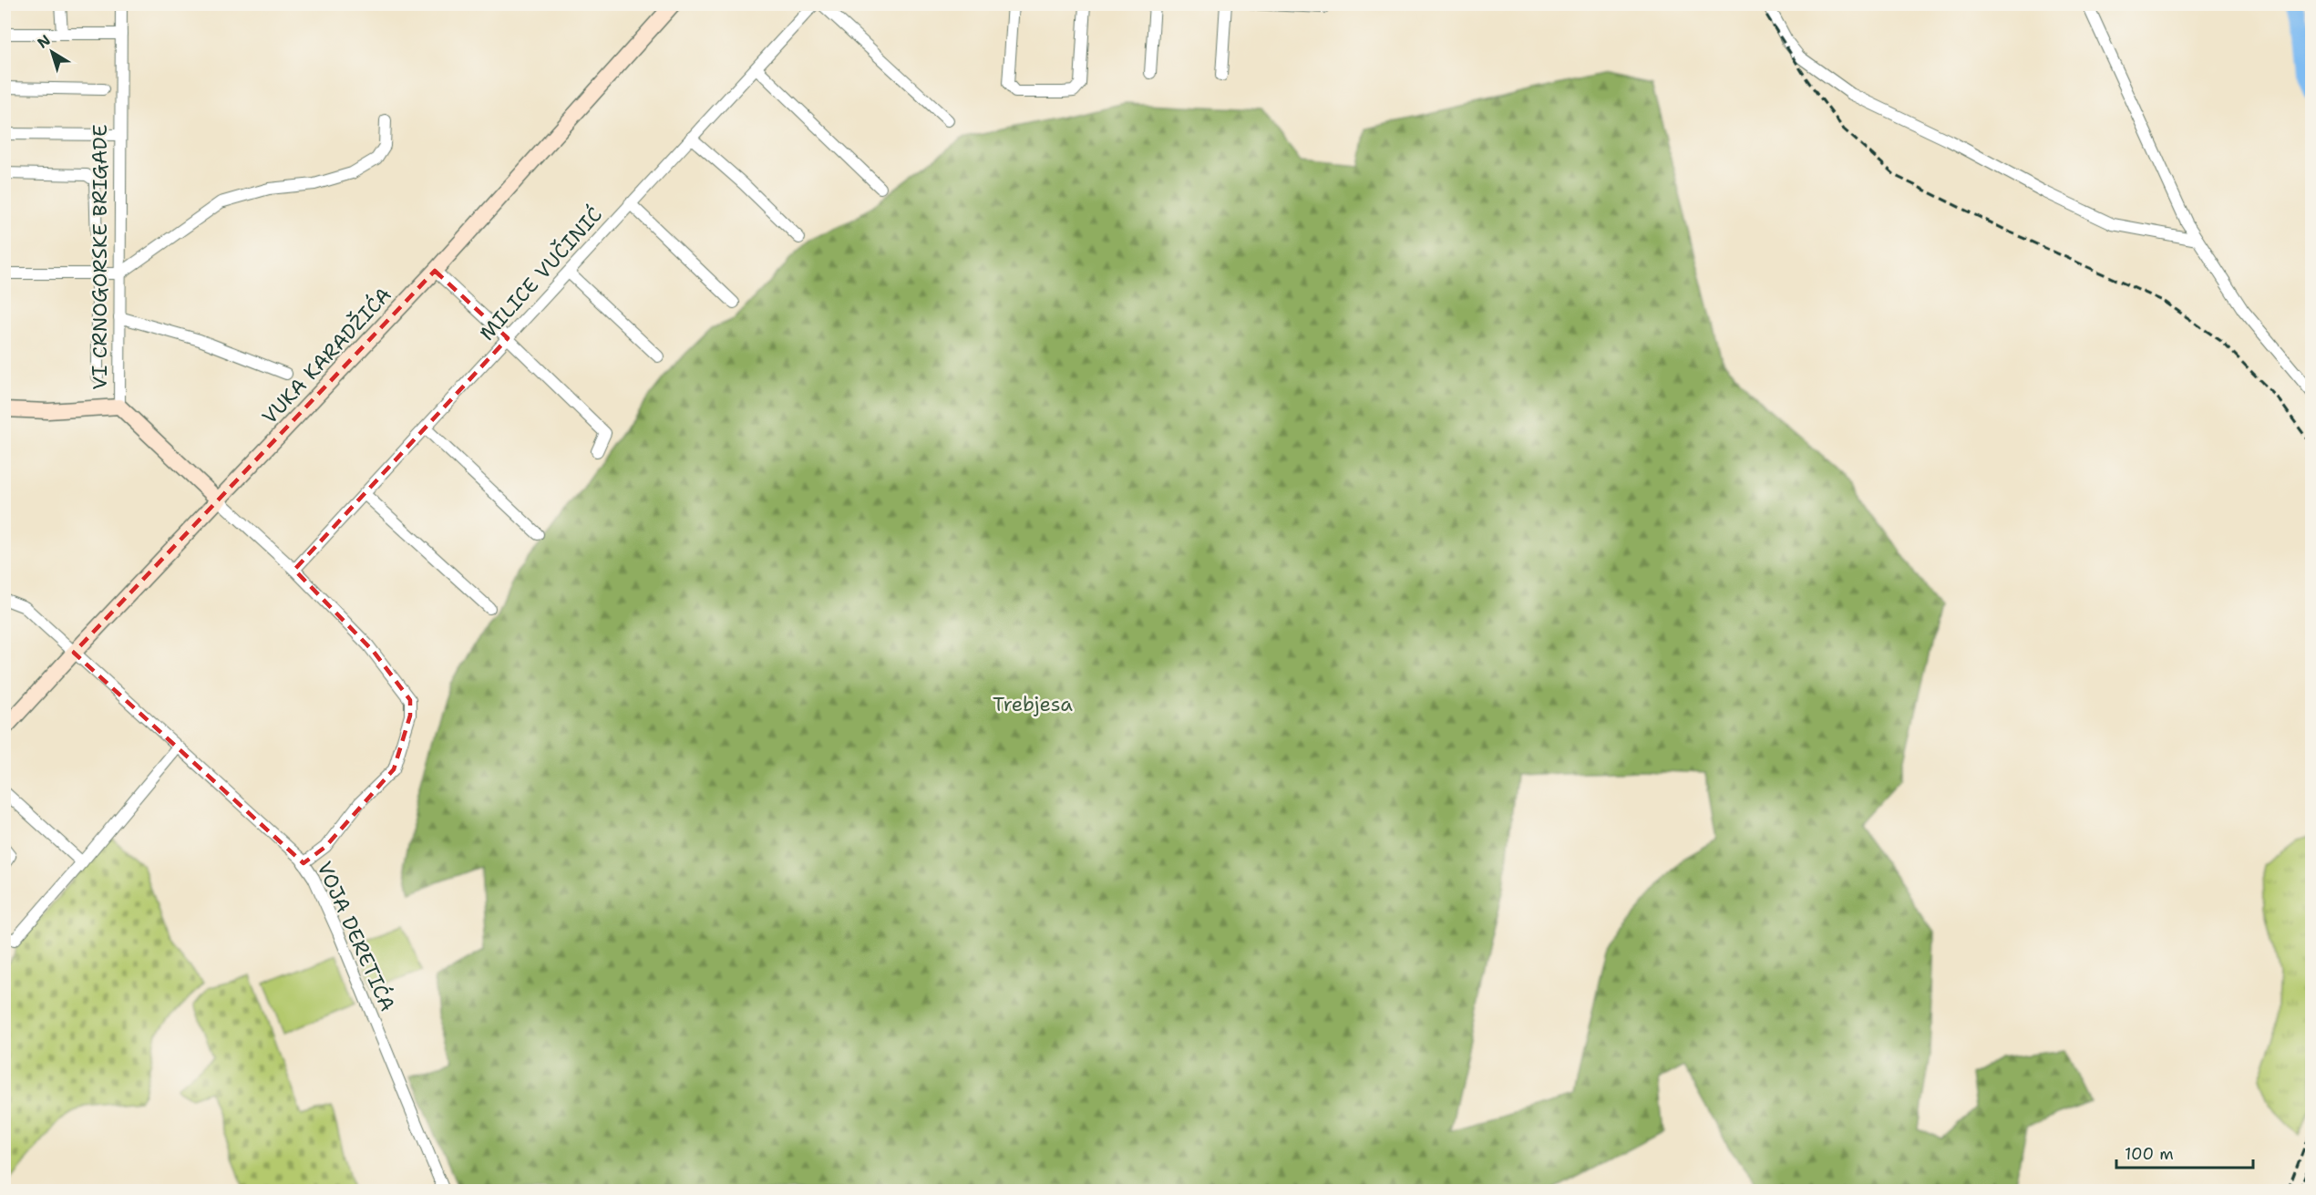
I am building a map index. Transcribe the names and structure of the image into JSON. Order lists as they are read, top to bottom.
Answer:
{
  "streets": {
    "street": [
      "VI CRNOGORSKE BRIGADE",
      "MILICE VUČINIĆ",
      "VUKA KARADŽIĆA",
      "VOJA DERETIĆA"
    ]
  },
  "crossings": [
    ["VI CRNOGORSKE BRIGADE", "VUKA KARADŽIĆA"],
    ["VUKA KARADŽIĆA", "VOJA DERETIĆA"]
  ],
  "parks": ["Trebjesa"],
  "scale_bar": "100 m",
  "north": "top left"
}
